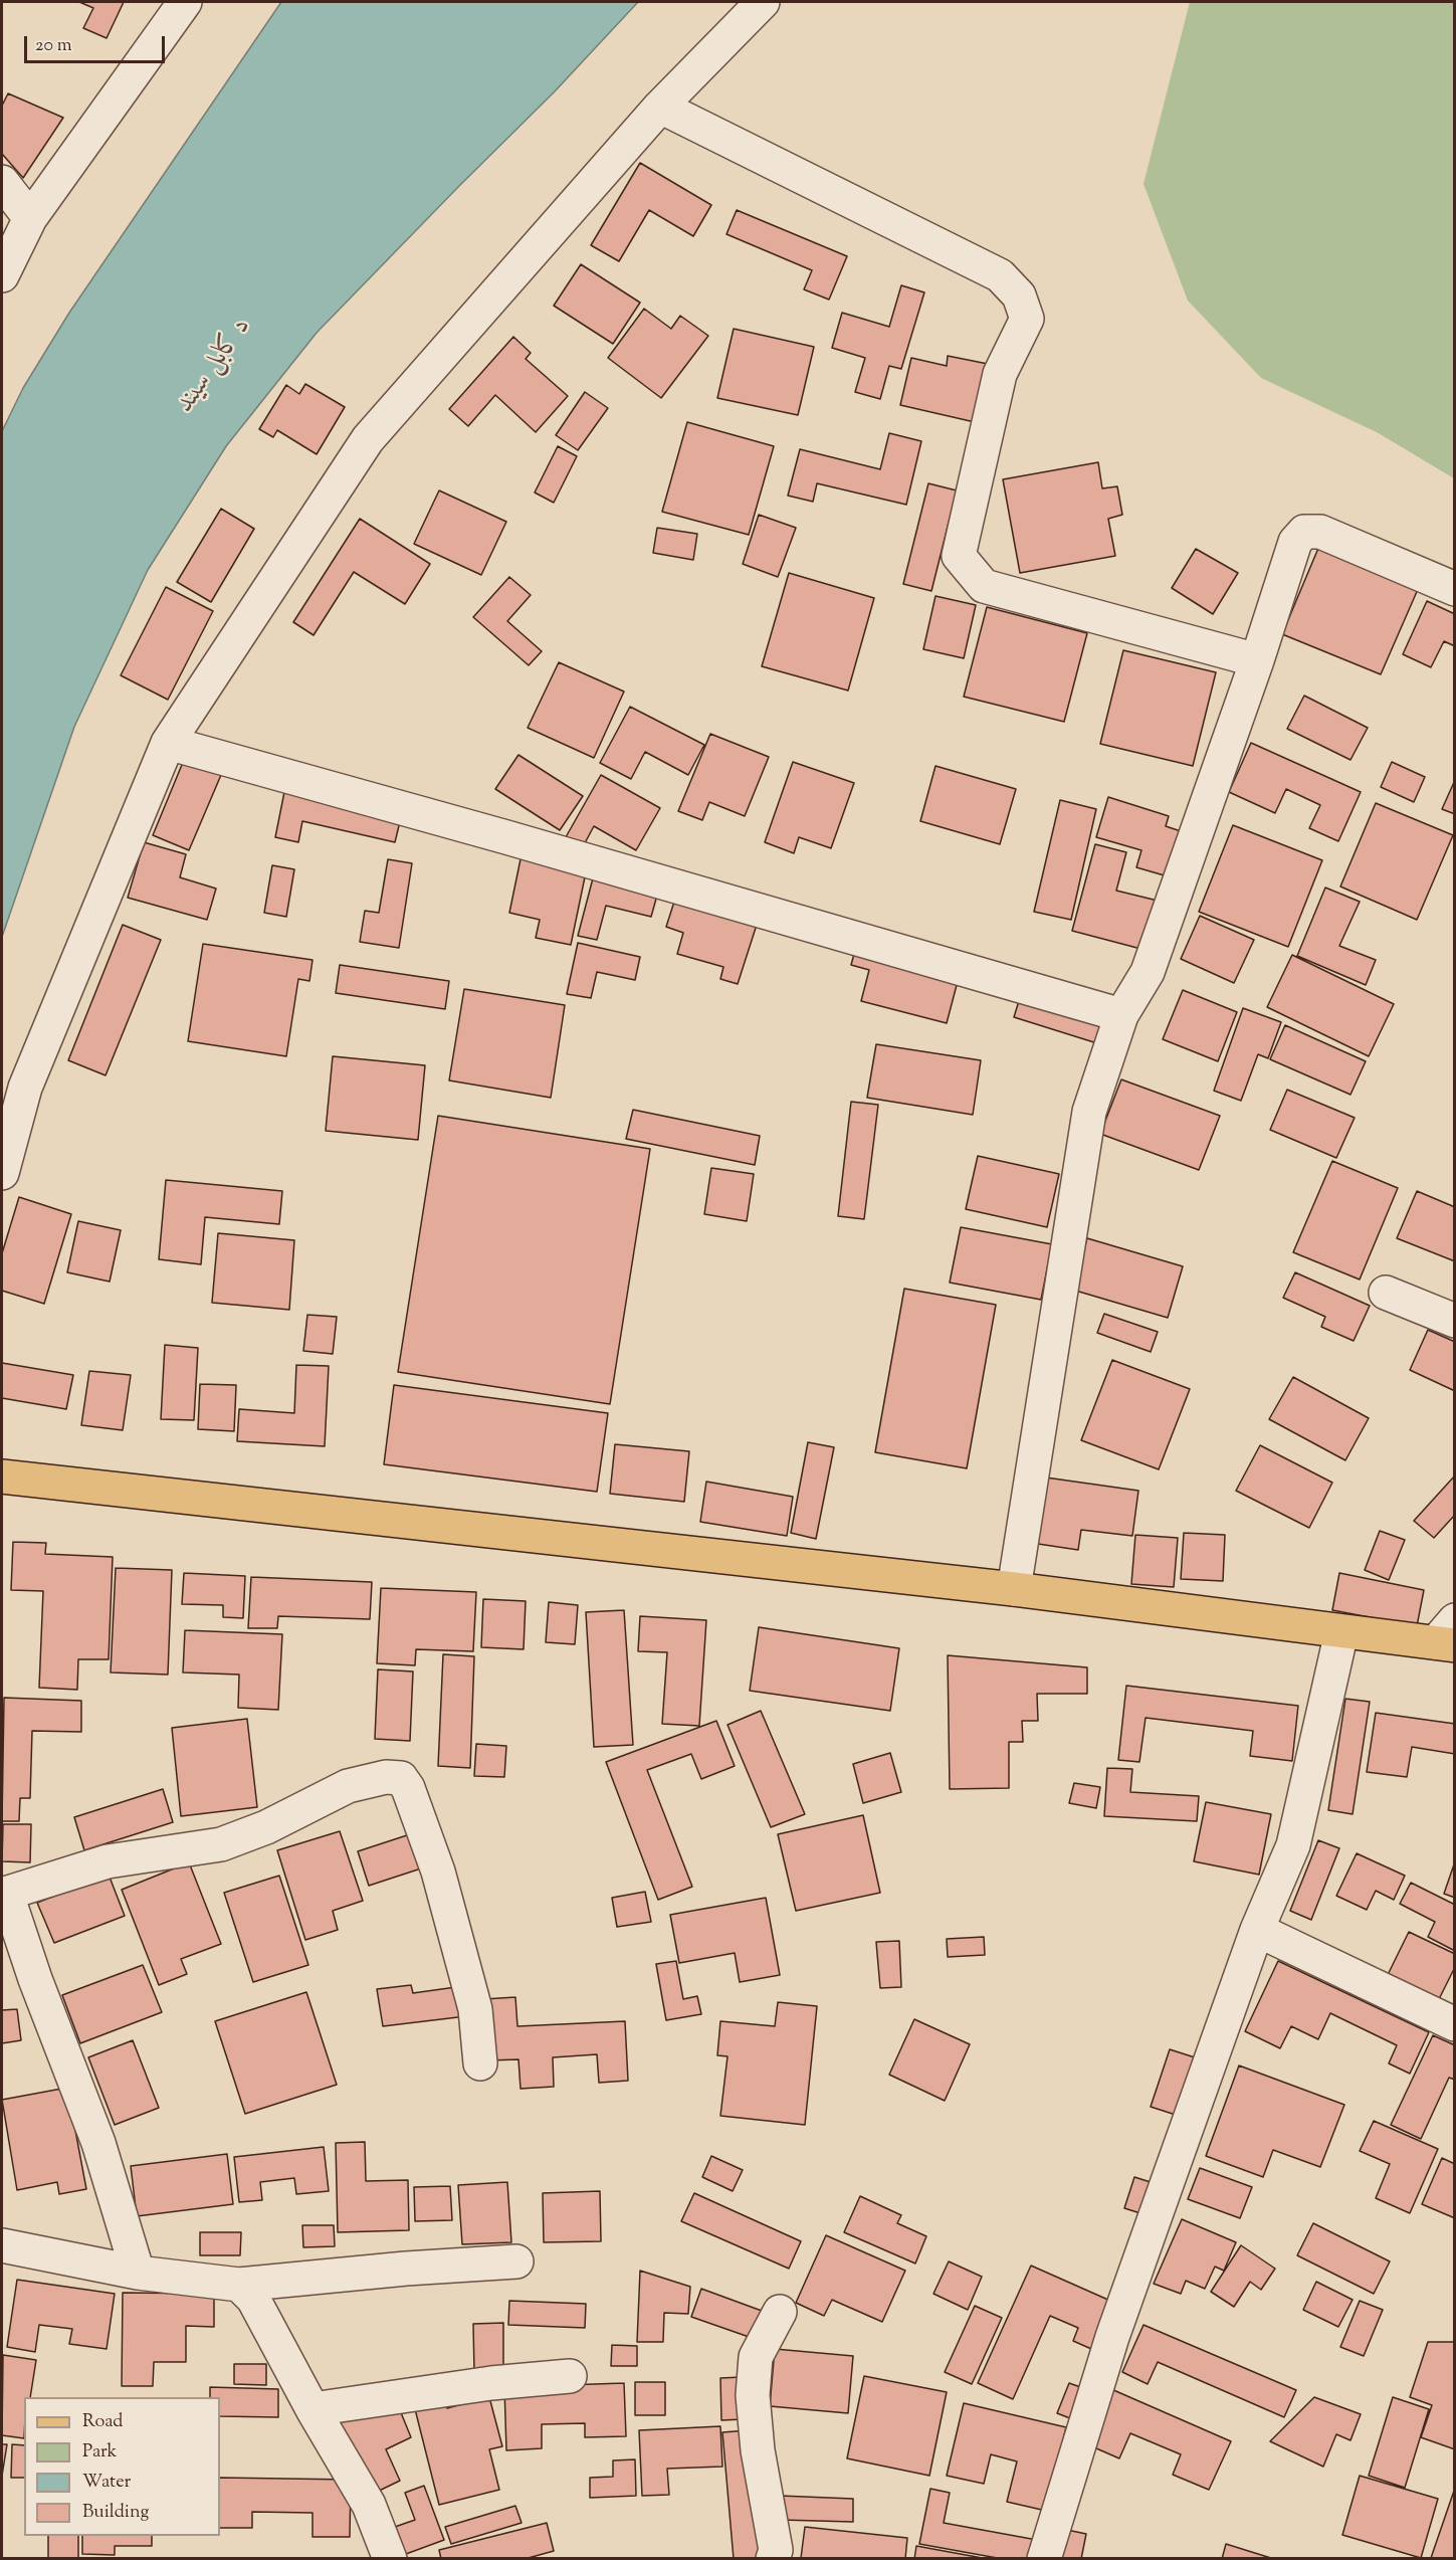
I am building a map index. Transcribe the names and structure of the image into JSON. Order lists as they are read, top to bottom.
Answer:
{
  "water": ["د کابل سيند"],
  "legend": [
    "Road",
    "Park",
    "Water",
    "Building"
  ],
  "scale_bar": "20 m"
}
